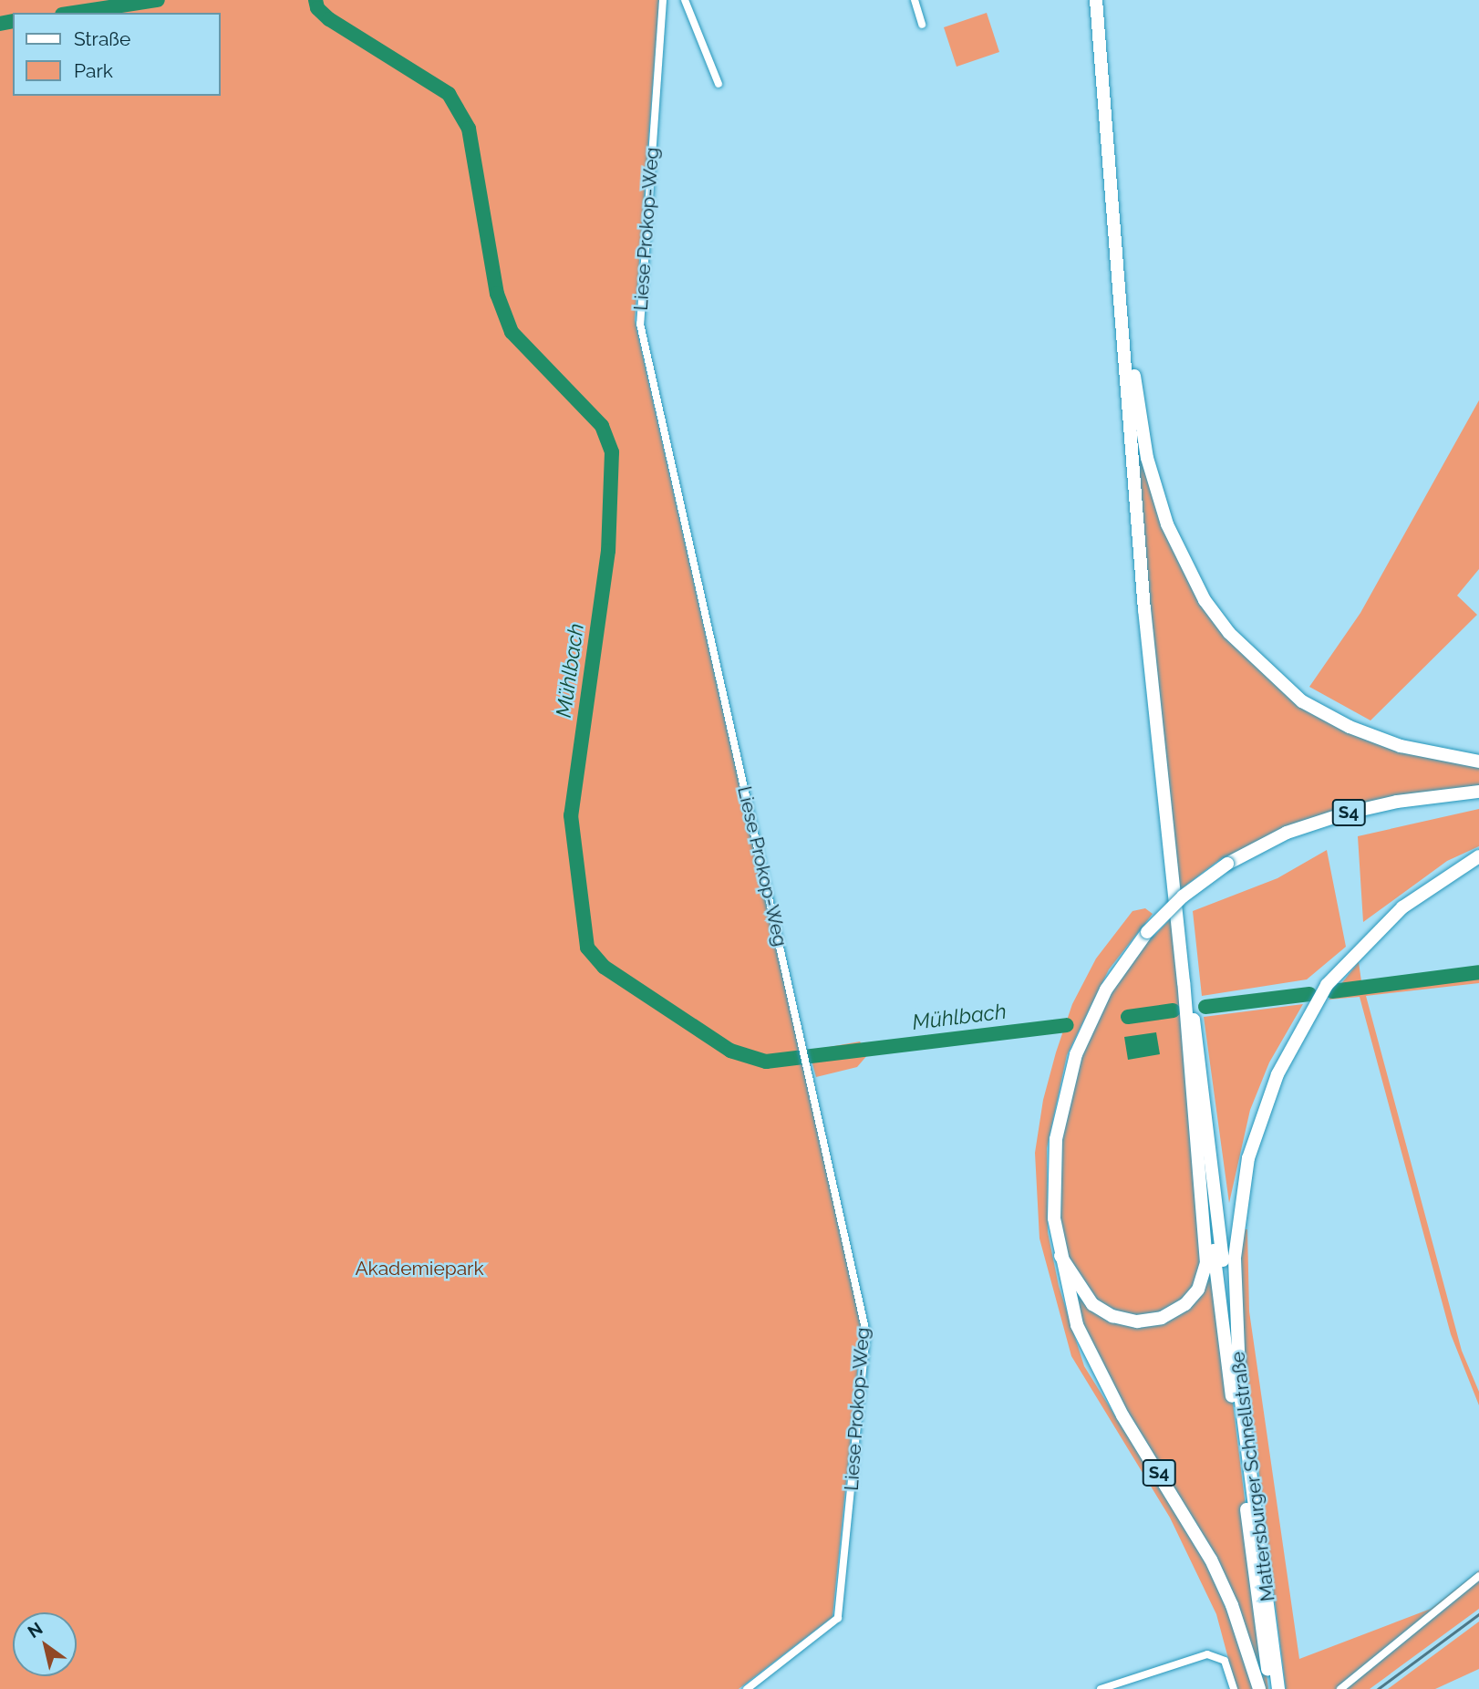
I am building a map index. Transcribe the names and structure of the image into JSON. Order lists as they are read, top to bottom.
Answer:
{
  "streets": {
    "highway": ["S4", "Mattersburger Schnellstraße"],
    "street": ["Liese Prokop-Weg"]
  },
  "water": ["Mühlbach"],
  "parks": ["Akademiepark"],
  "legend": ["Straße", "Park"],
  "north": "top left"
}
